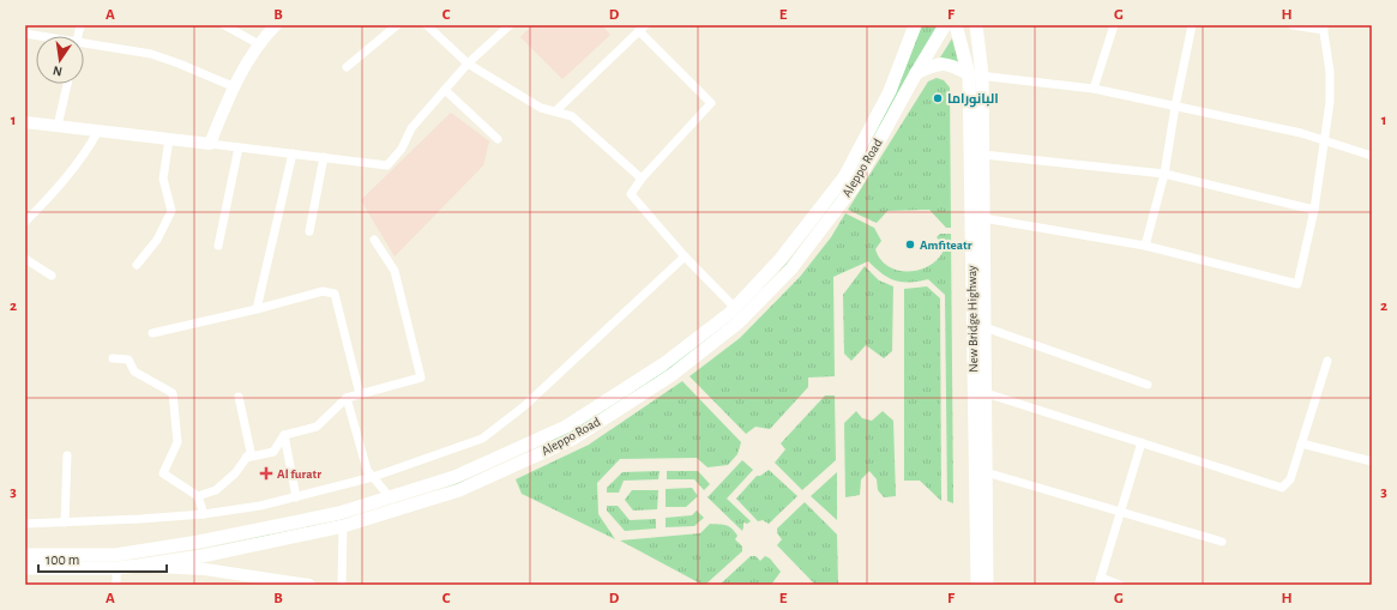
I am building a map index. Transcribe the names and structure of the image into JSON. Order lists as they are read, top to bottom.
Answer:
{
  "streets": {
    "main road": ["Aleppo Road", "New Bridge Highway"]
  },
  "places": {
    "other": ["البانوراما", "Amfiteatr"],
    "health": ["Al furatr"]
  },
  "scale_bar": "100 m",
  "north": "bottom",
  "grid": {
    "columns": [
      "A",
      "B",
      "C",
      "D",
      "E",
      "F",
      "G",
      "H"
    ],
    "rows": ["1", "2", "3"]
  }
}
